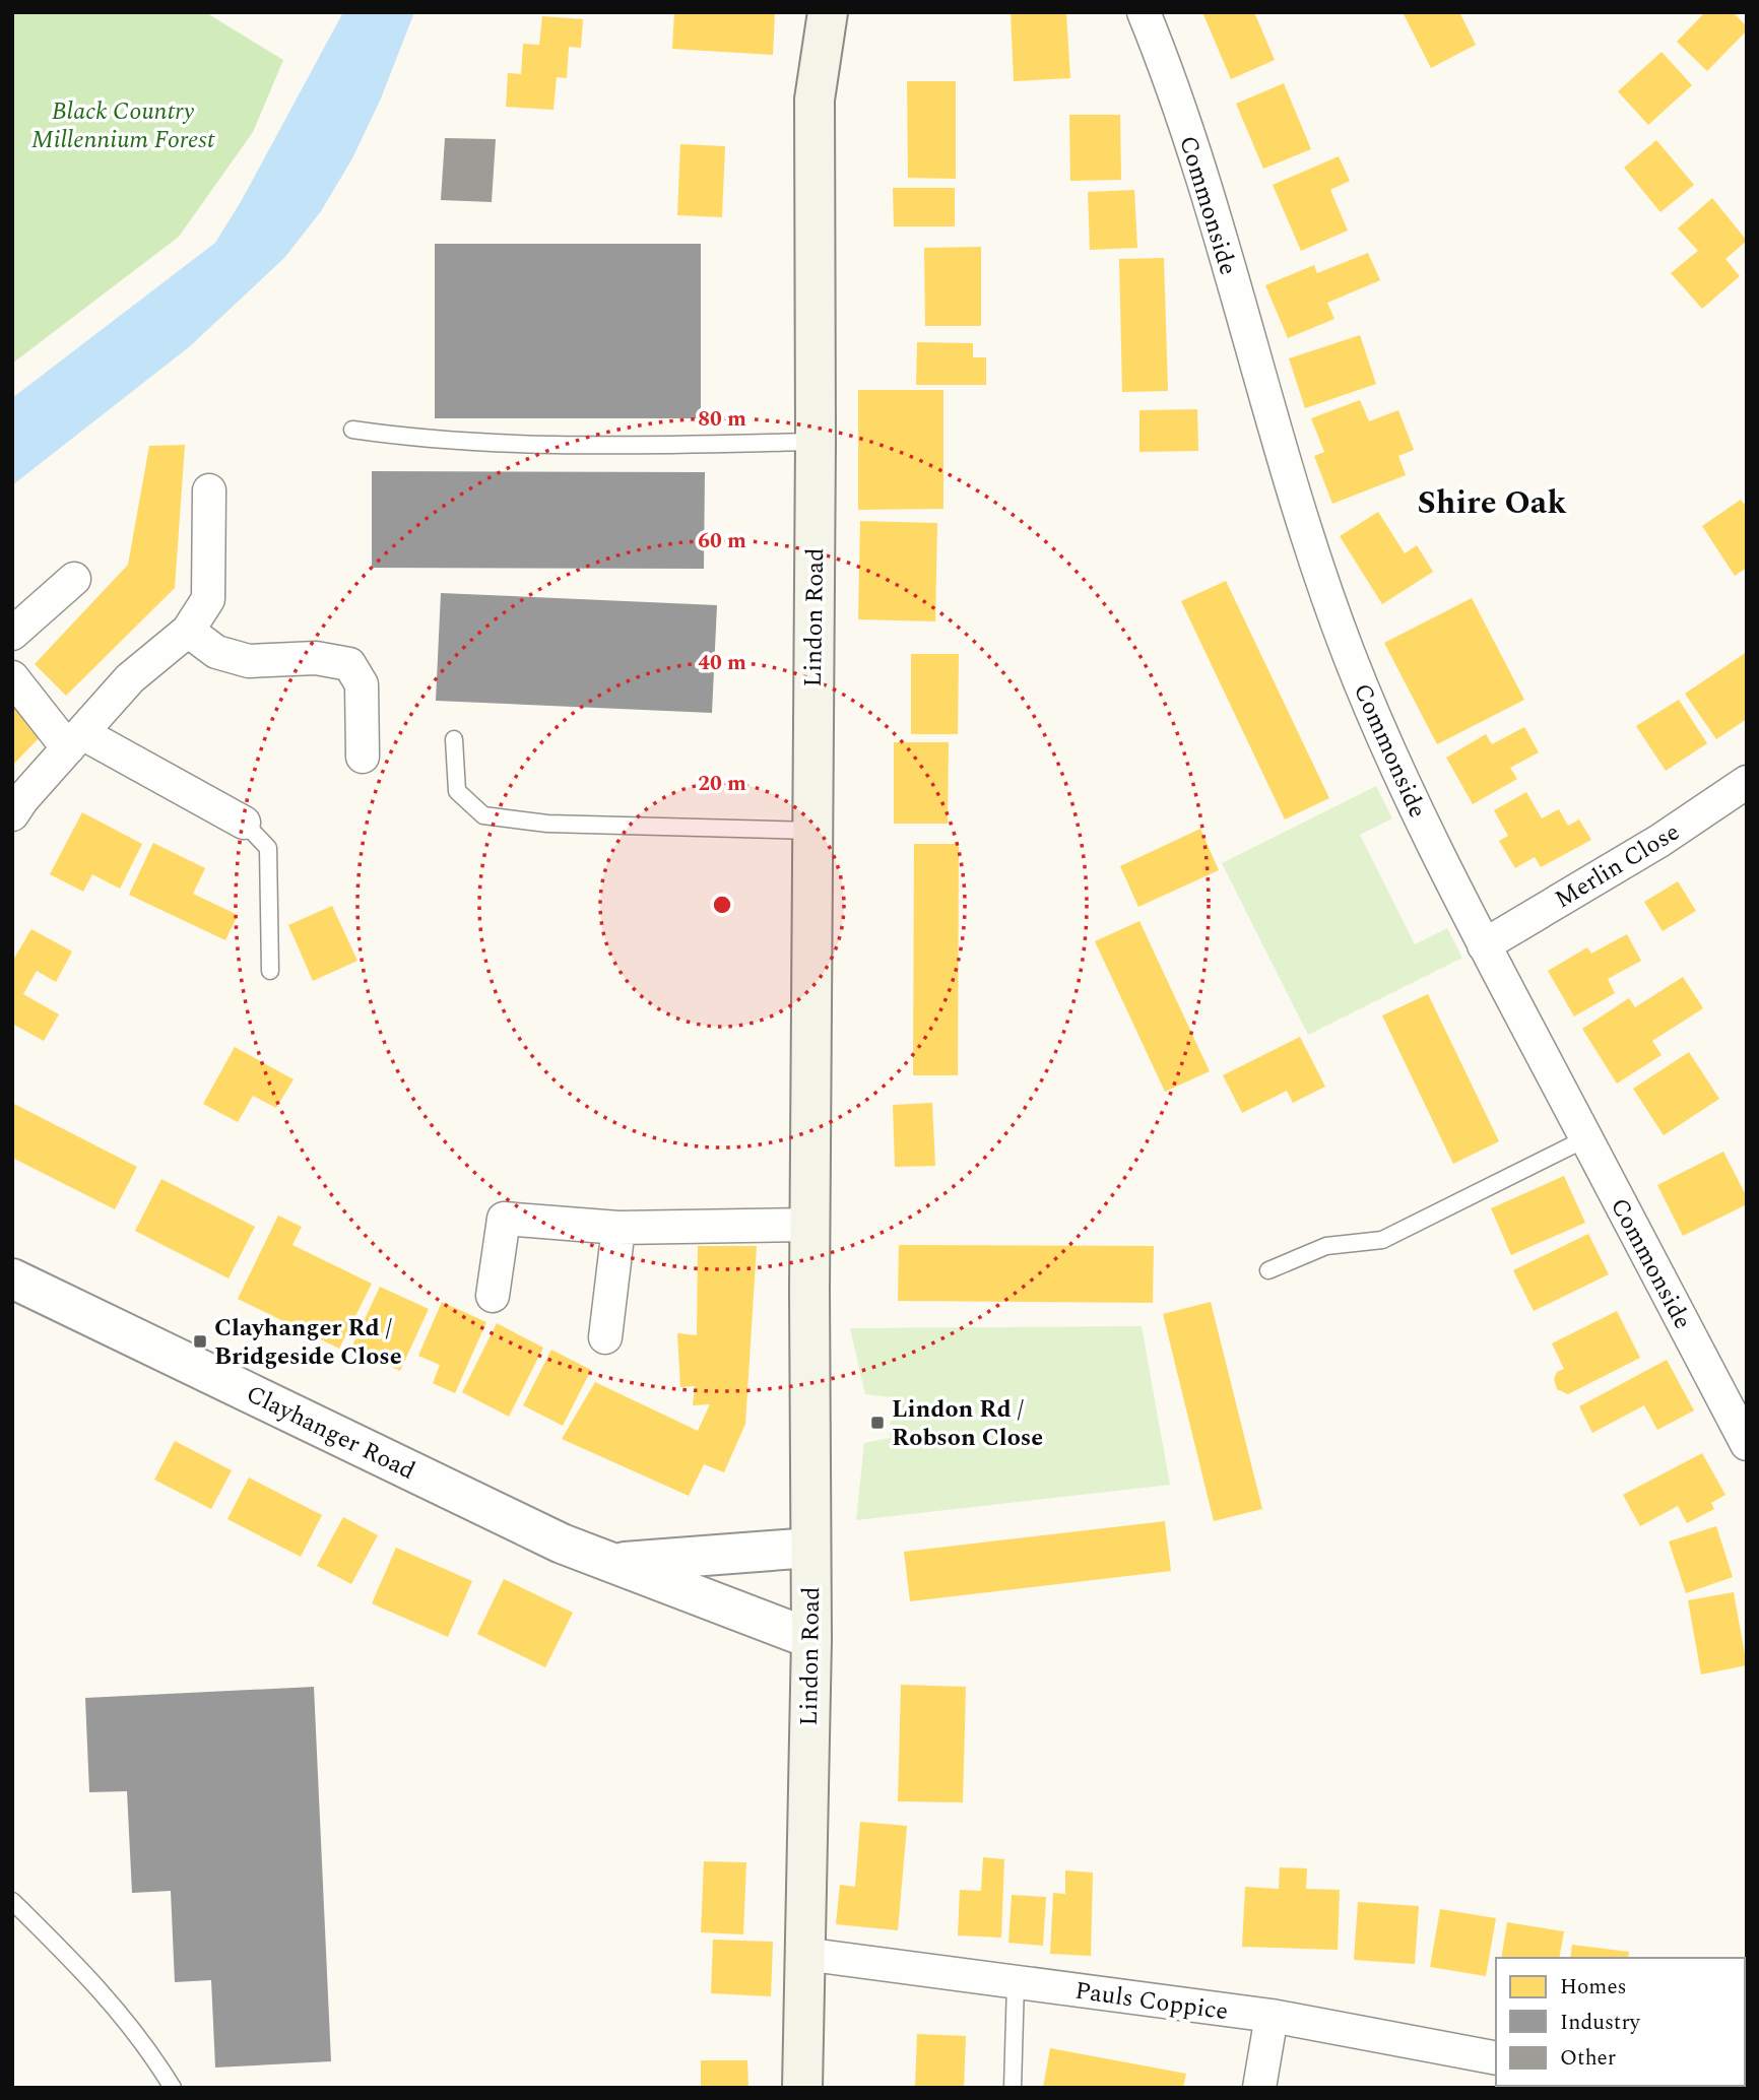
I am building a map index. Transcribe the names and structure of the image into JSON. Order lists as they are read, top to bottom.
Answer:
{
  "streets": {
    "main road": ["Lindon Road"],
    "street": [
      "Commonside",
      "Merlin Close",
      "Clayhanger Road",
      "Pauls Coppice"
    ]
  },
  "crossings": [
    ["Commonside", "Merlin Close"],
    ["Lindon Road", "Clayhanger Road"],
    ["Lindon Road", "Pauls Coppice"]
  ],
  "districts": ["Shire Oak"],
  "parks": ["Black Country Millennium Forest"],
  "places": {
    "transit": ["Clayhanger Rd / Bridgeside Close", "Lindon Rd / Robson Close"]
  },
  "legend": ["Homes", "Industry", "Other"],
  "rings": [
    "80 m",
    "60 m",
    "40 m",
    "20 m"
  ]
}
